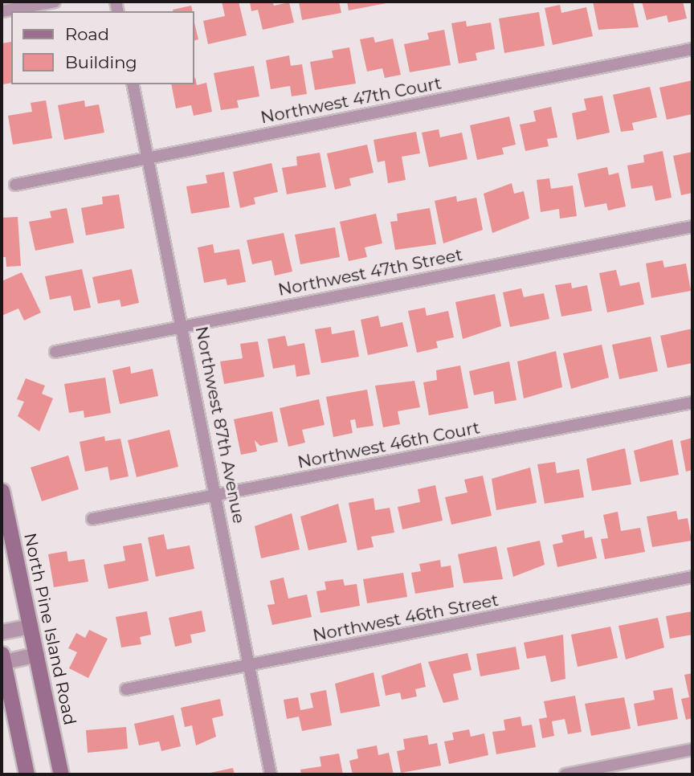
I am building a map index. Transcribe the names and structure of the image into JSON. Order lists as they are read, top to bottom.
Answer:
{
  "streets": {
    "main road": ["North Pine Island Road"],
    "street": [
      "Northwest 47th Court",
      "Northwest 47th Street",
      "Northwest 87th Avenue",
      "Northwest 46th Court",
      "Northwest 46th Street"
    ]
  },
  "crossings": [
    ["Northwest 47th Court", "Northwest 87th Avenue"],
    ["Northwest 47th Street", "Northwest 87th Avenue"],
    ["Northwest 87th Avenue", "Northwest 46th Court"],
    ["Northwest 87th Avenue", "Northwest 46th Street"]
  ],
  "legend": ["Road", "Building"]
}
